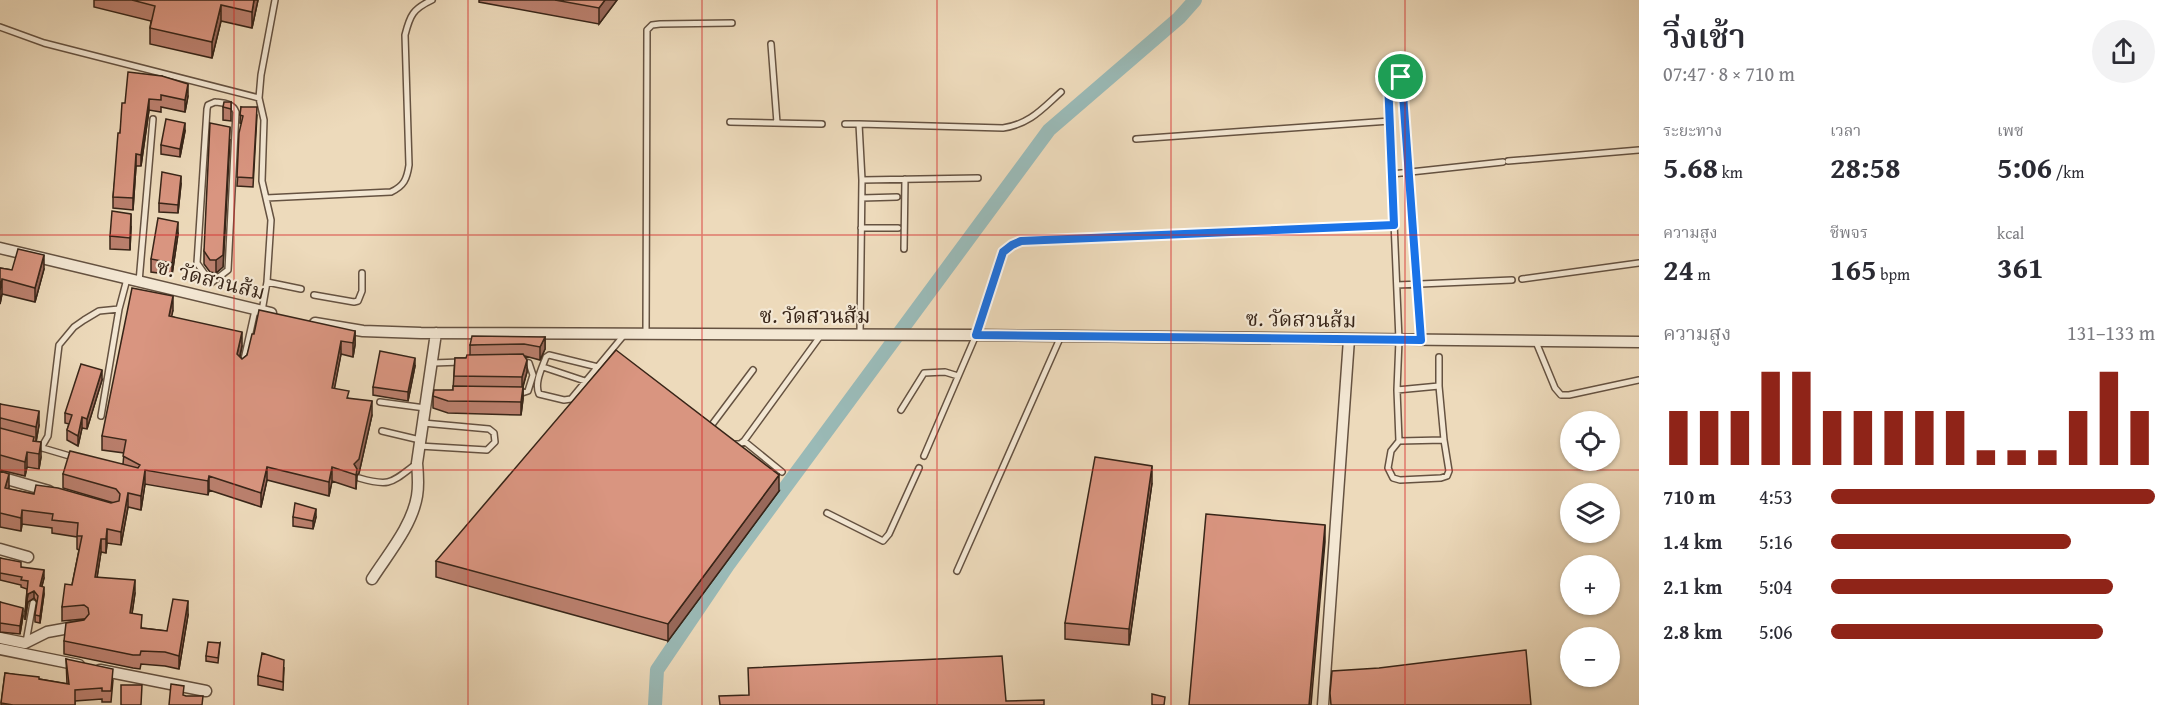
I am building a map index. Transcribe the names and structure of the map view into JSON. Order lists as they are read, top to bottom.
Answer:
{
  "streets": {
    "street": ["ซ. วัดสวนส้ม"]
  },
  "page": {
    "heading": ["วิ่งเช้า", "07:47 · 8 × 710 m"],
    "stats": [
      ["ระยะทาง", "5.68 km"],
      ["เวลา", "28:58"],
      ["เพซ", "5:06 /km"],
      ["ความสูง", "24 m"],
      ["ชีพจร", "165 bpm"],
      ["kcal", "361"]
    ],
    "chart": ["ความสูง", "131–133 m"],
    "map_buttons": ["+", "−"],
    "list": [
      {
        "name": "710 m",
        "note": "4:53"
      },
      {
        "name": "1.4 km",
        "note": "5:16"
      },
      {
        "name": "2.1 km",
        "note": "5:04"
      },
      {
        "name": "2.8 km",
        "note": "5:06"
      }
    ]
  }
}
